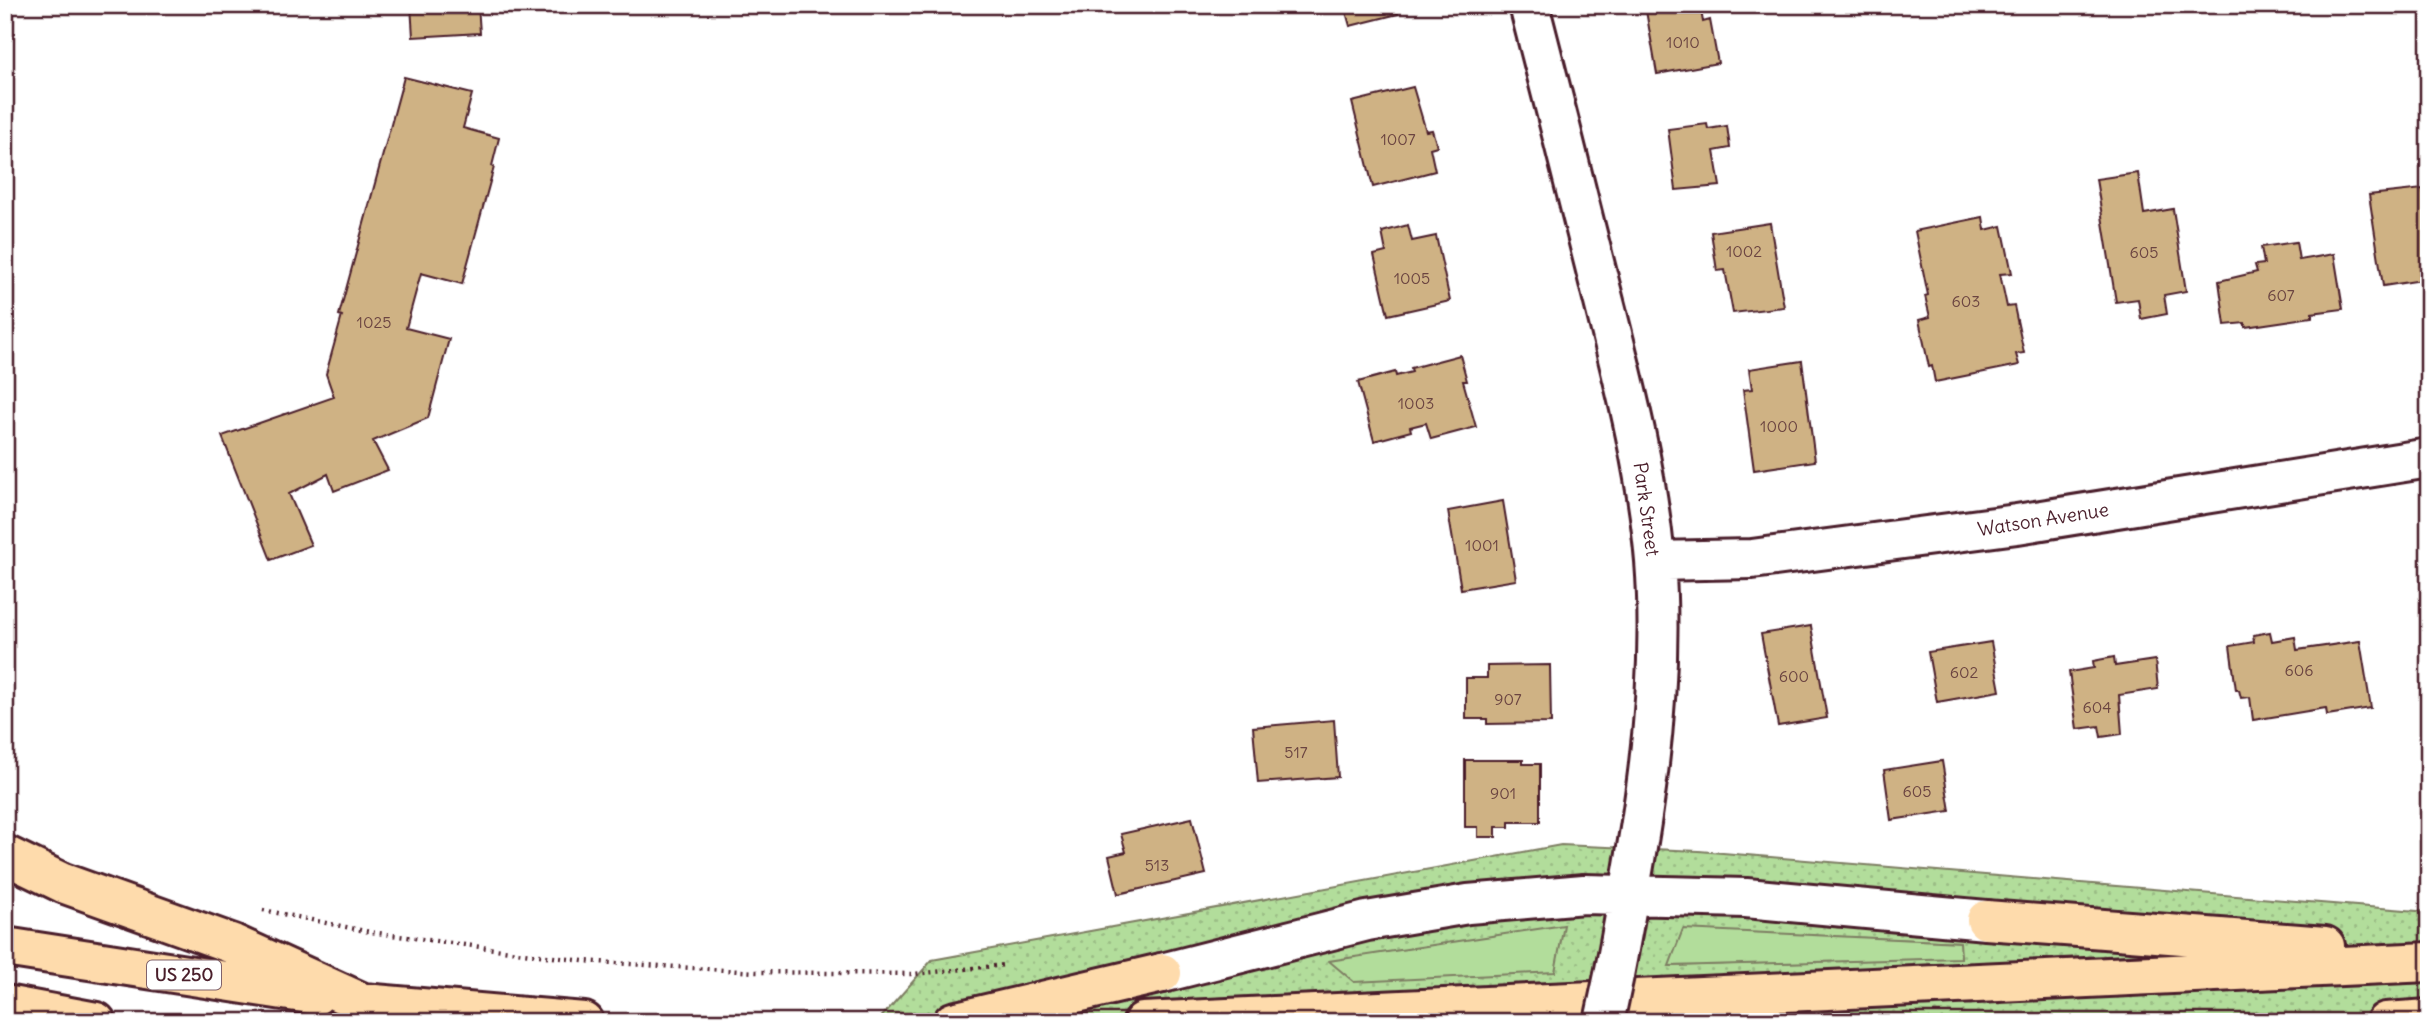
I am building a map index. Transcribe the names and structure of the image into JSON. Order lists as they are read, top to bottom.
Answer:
{
  "streets": {
    "highway": ["US 250"],
    "street": ["Park Street", "Watson Avenue"]
  },
  "crossings": [
    ["Park Street", "Watson Avenue"]
  ],
  "house_numbers": [
    "1010",
    "1007",
    "1002",
    "605",
    "1005",
    "607",
    "603",
    "1025",
    "1003",
    "1000",
    "1001",
    "606",
    "602",
    "600",
    "907",
    "604",
    "517",
    "605",
    "901",
    "513"
  ]
}
